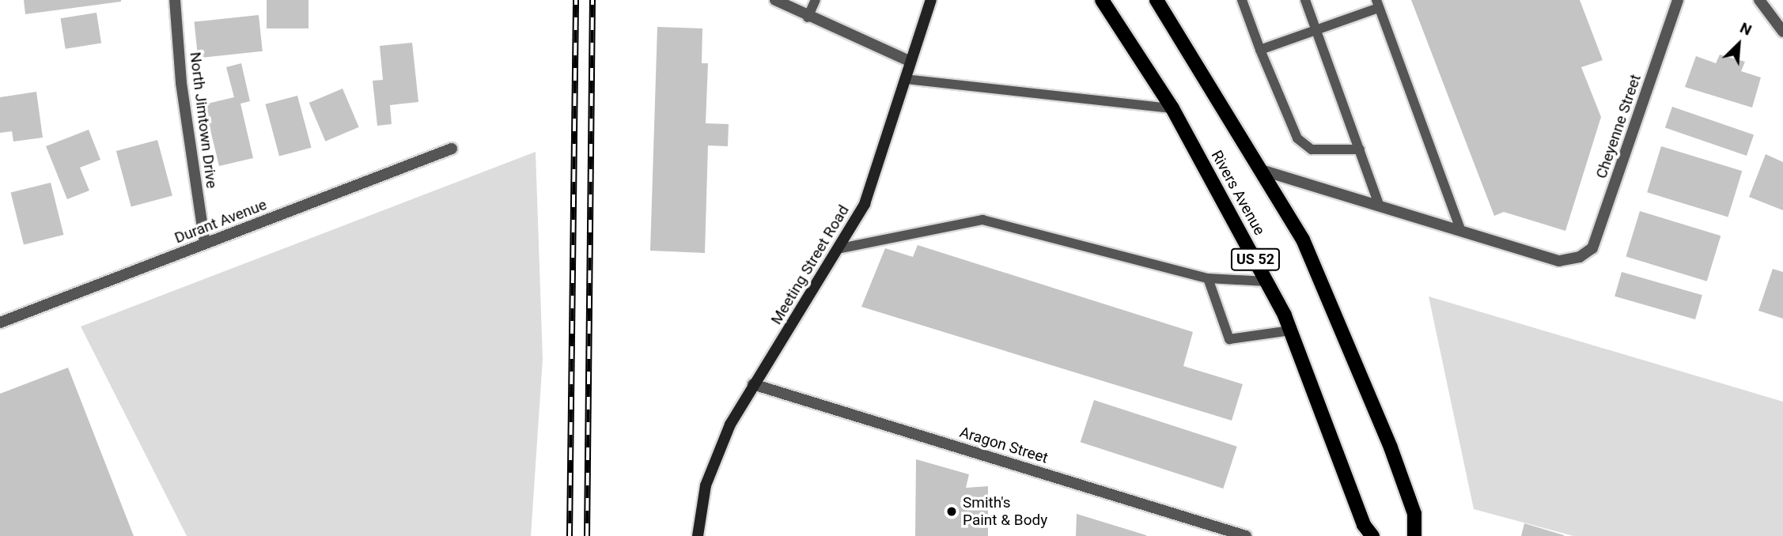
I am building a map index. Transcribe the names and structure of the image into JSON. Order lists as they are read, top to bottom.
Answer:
{
  "streets": {
    "main road": ["Rivers Avenue", "US 52"],
    "street": [
      "North Jimtown Drive",
      "Cheyenne Street",
      "Durant Avenue",
      "Meeting Street Road",
      "Aragon Street"
    ]
  },
  "crossings": [
    ["North Jimtown Drive", "Durant Avenue"],
    ["Meeting Street Road", "Aragon Street"]
  ],
  "places": ["Smith's Paint & Body"],
  "north": "top right"
}
